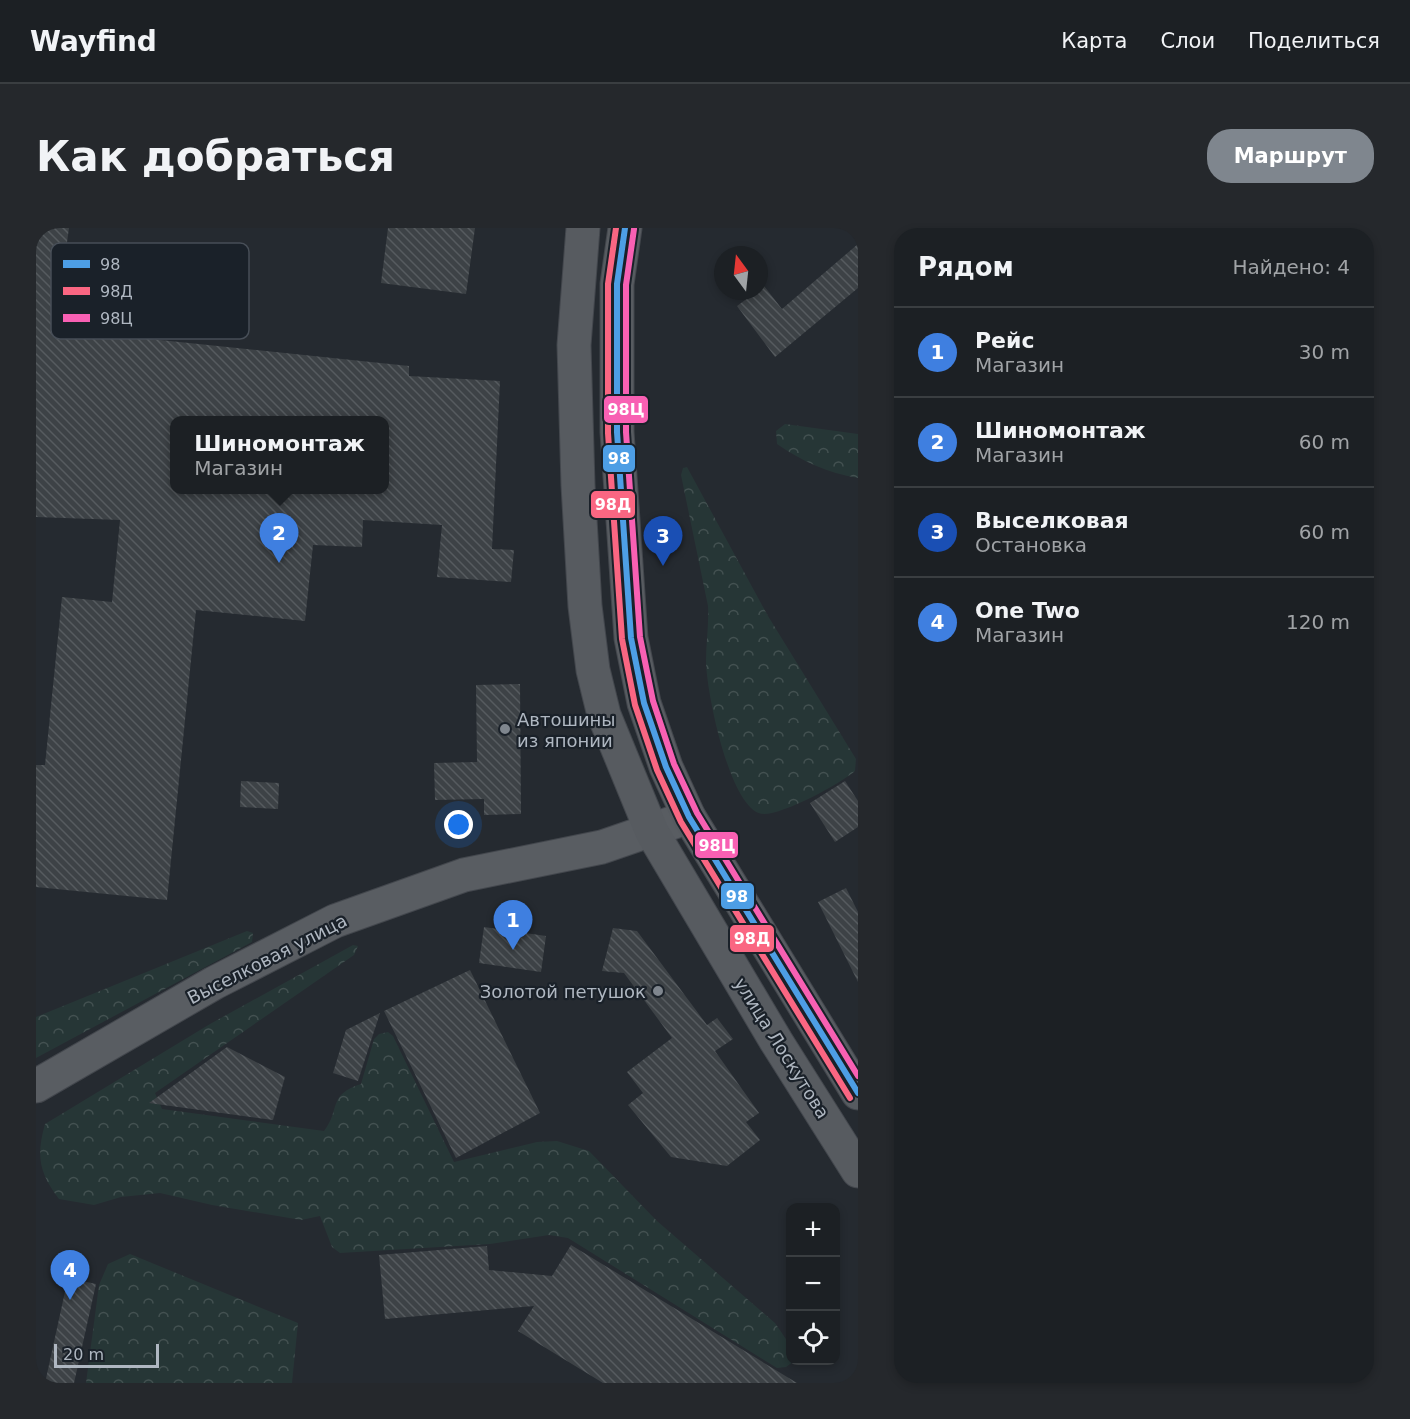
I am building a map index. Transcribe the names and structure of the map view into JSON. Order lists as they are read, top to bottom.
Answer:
{
  "streets": {
    "main road": ["улица Лоскутова"],
    "street": ["Выселковая улица"]
  },
  "crossings": [
    ["Выселковая улица", "улица Лоскутова"]
  ],
  "places": ["Автошины из японии", "Золотой петушок"],
  "lines": ["transit line 98", "transit line 98Д", "transit line 98Ц"],
  "legend": ["98", "98Д", "98Ц"],
  "scale_bar": "20 m",
  "north": "top",
  "page": {
    "header": "Wayfind",
    "nav": ["Карта", "Слои", "Поделиться"],
    "buttons": "Маршрут",
    "title": "Как добраться",
    "heading": ["Рядом", "Найдено: 4"],
    "list": [
      {
        "mark": "1",
        "name": "Рейс",
        "note": "Магазин",
        "value": "30 m"
      },
      {
        "mark": "2",
        "name": "Шиномонтаж",
        "note": "Магазин",
        "value": "60 m"
      },
      {
        "mark": "3",
        "name": "Выселковая",
        "note": "Остановка",
        "value": "60 m"
      },
      {
        "mark": "4",
        "name": "One Two",
        "note": "Магазин",
        "value": "120 m"
      }
    ],
    "popup": ["Шиномонтаж", "Магазин"],
    "pins": [
      "2",
      "3",
      "1",
      "4"
    ],
    "map_buttons": ["+", "−"],
    "scale": "20 m"
  }
}
